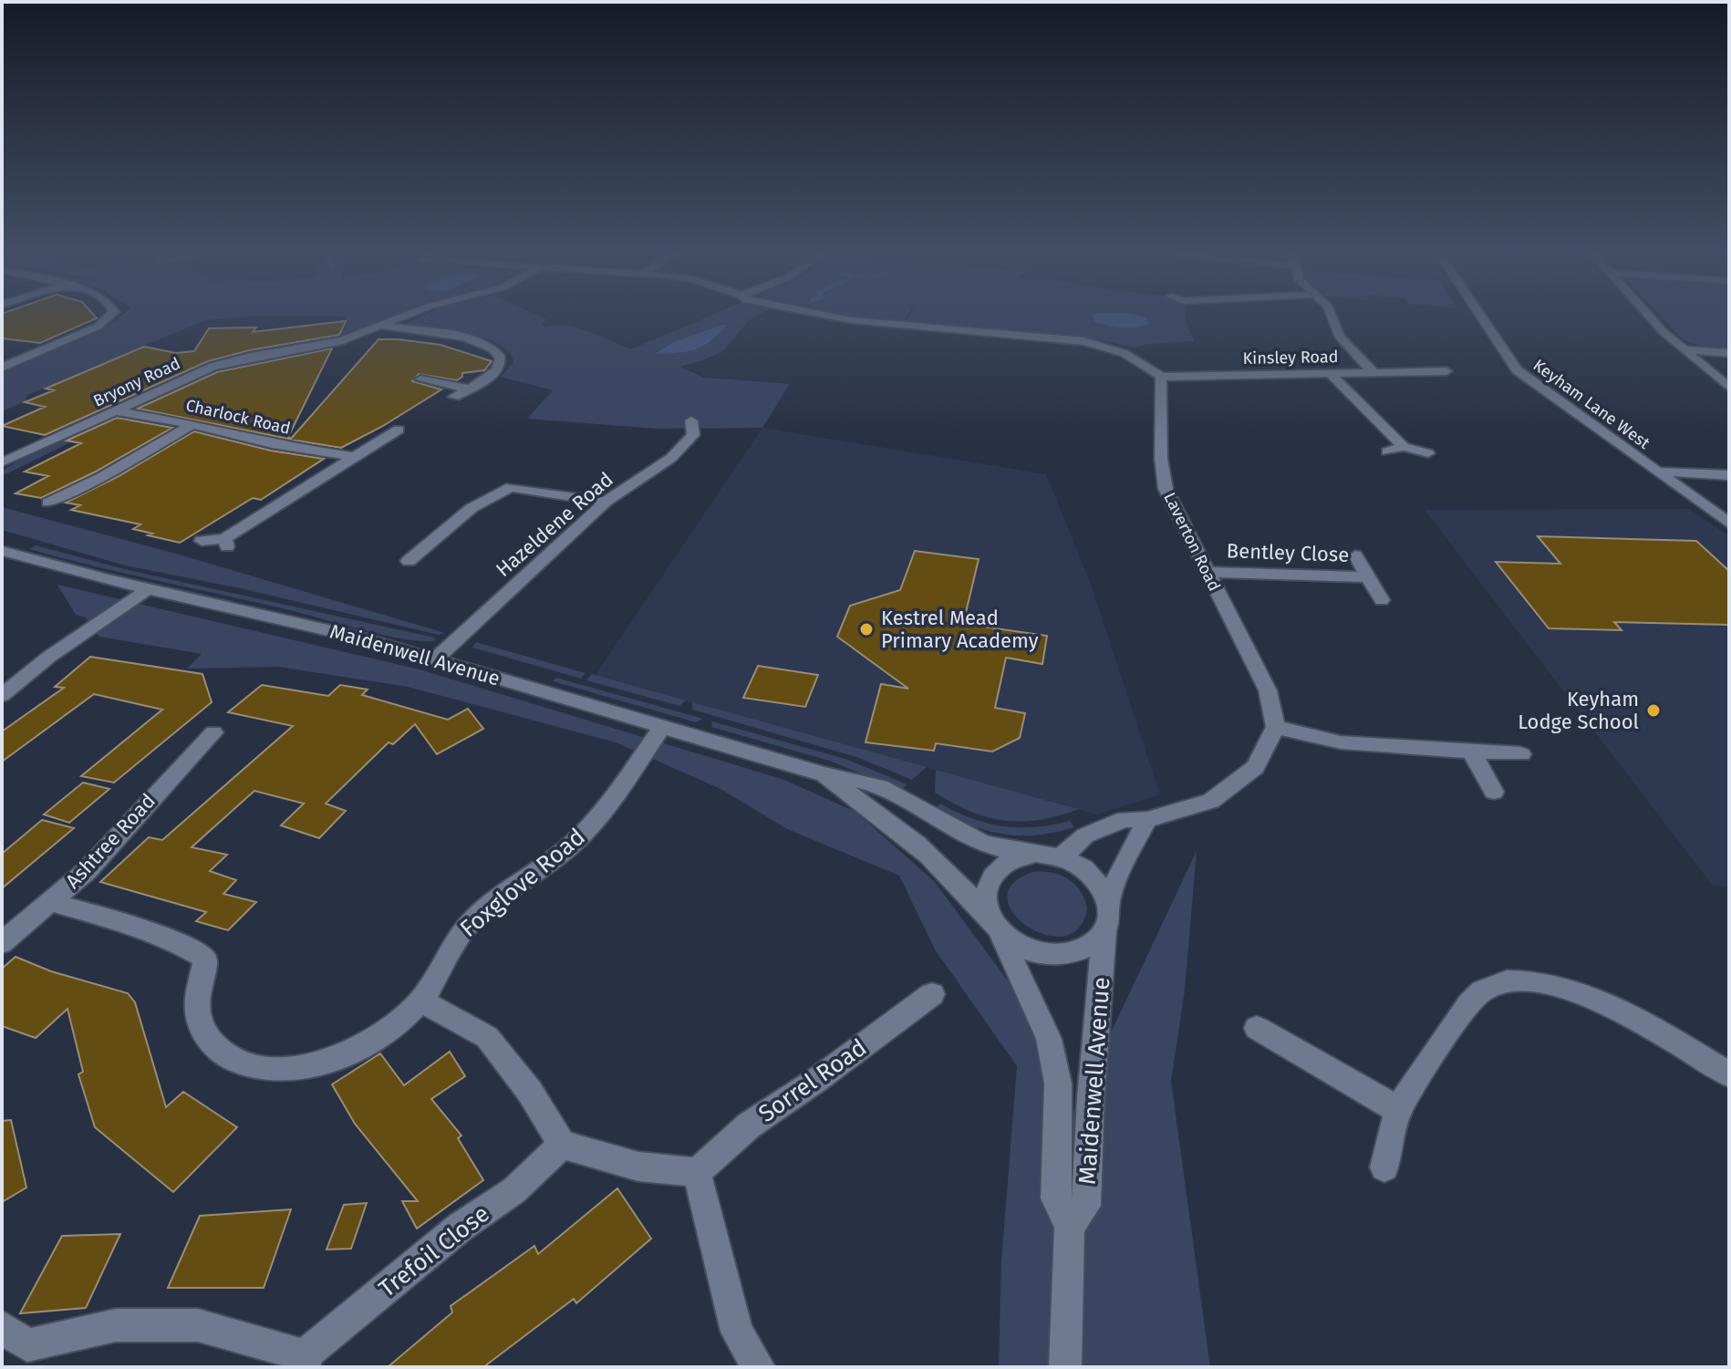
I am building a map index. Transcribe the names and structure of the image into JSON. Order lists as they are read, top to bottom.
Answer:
{
  "streets": {
    "street": [
      "Kinsley Road",
      "Bryony Road",
      "Keyham Lane West",
      "Charlock Road",
      "Hazeldene Road",
      "Laverton Road",
      "Bentley Close",
      "Maidenwell Avenue",
      "Ashtree Road",
      "Foxglove Road",
      "Sorrel Road",
      "Trefoil Close"
    ]
  },
  "crossings": [
    ["Kinsley Road", "Laverton Road"],
    ["Bryony Road", "Charlock Road"],
    ["Hazeldene Road", "Maidenwell Avenue"],
    ["Laverton Road", "Bentley Close"],
    ["Maidenwell Avenue", "Foxglove Road"],
    ["Ashtree Road", "Foxglove Road"]
  ],
  "places": ["Kestrel Mead Primary Academy", "Keyham Lodge School"]
}
